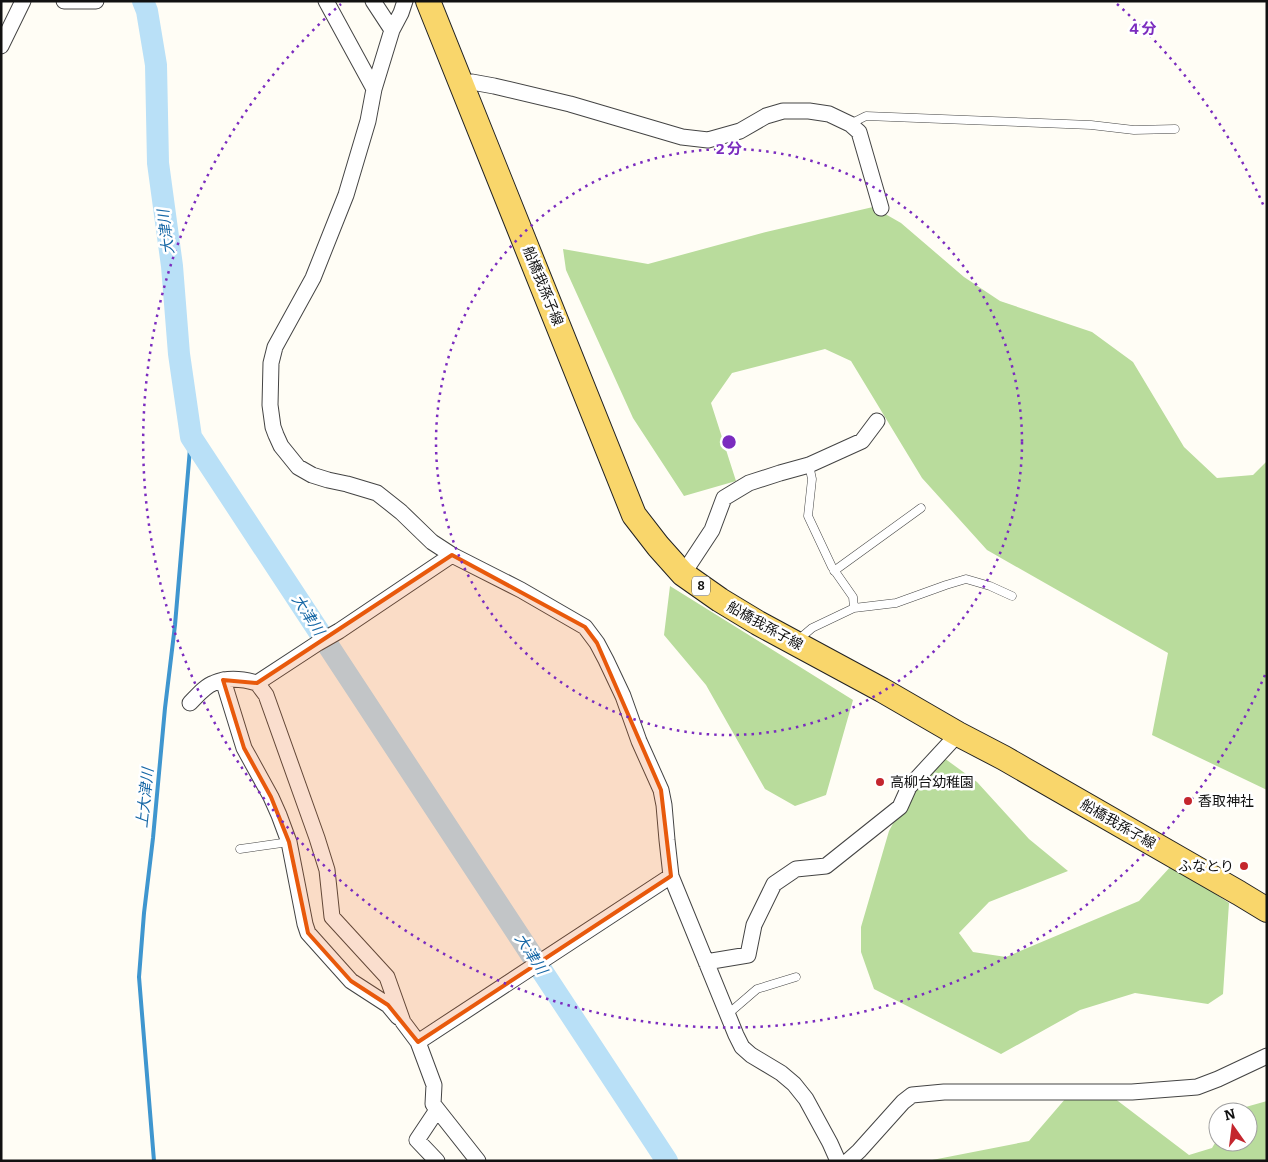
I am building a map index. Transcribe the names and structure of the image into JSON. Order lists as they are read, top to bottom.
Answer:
{
  "streets": {
    "main road": ["船橋我孫子線", "8"]
  },
  "water": ["大津川", "上大津川"],
  "places": ["高柳台幼稚園", "香取神社", "ふなとり"],
  "north": "top",
  "rings": ["4 分", "2 分"]
}
